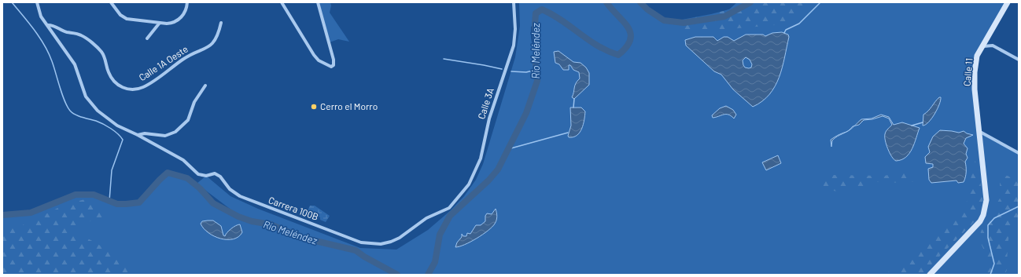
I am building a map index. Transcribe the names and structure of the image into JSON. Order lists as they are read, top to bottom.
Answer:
{
  "streets": {
    "street": [
      "Calle 1A Oeste",
      "Calle 11",
      "Calle 3A",
      "Carrera 100B"
    ]
  },
  "crossings": [
    ["Calle 1A Oeste", "Carrera 100B"],
    ["Calle 3A", "Carrera 100B"]
  ],
  "water": ["Río Meléndez"],
  "places": ["Cerro el Morro"]
}
